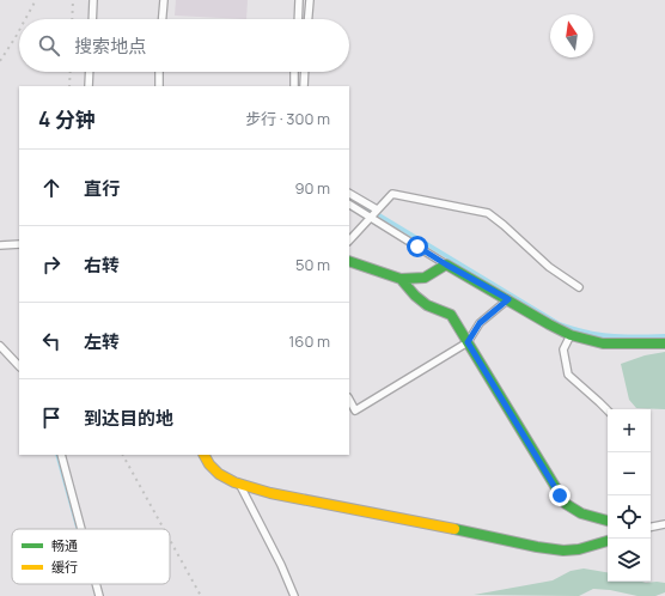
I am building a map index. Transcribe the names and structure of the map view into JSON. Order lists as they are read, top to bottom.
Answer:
{
  "legend": ["畅通", "缓行"],
  "north": "top",
  "page": {
    "search": "搜索地点",
    "heading": ["4 分钟", "步行 · 300 m"],
    "list": [
      ["直行", "90 m"],
      ["右转", "50 m"],
      ["左转", "160 m"],
      "到达目的地"
    ],
    "map_buttons": ["+", "−"]
  }
}
